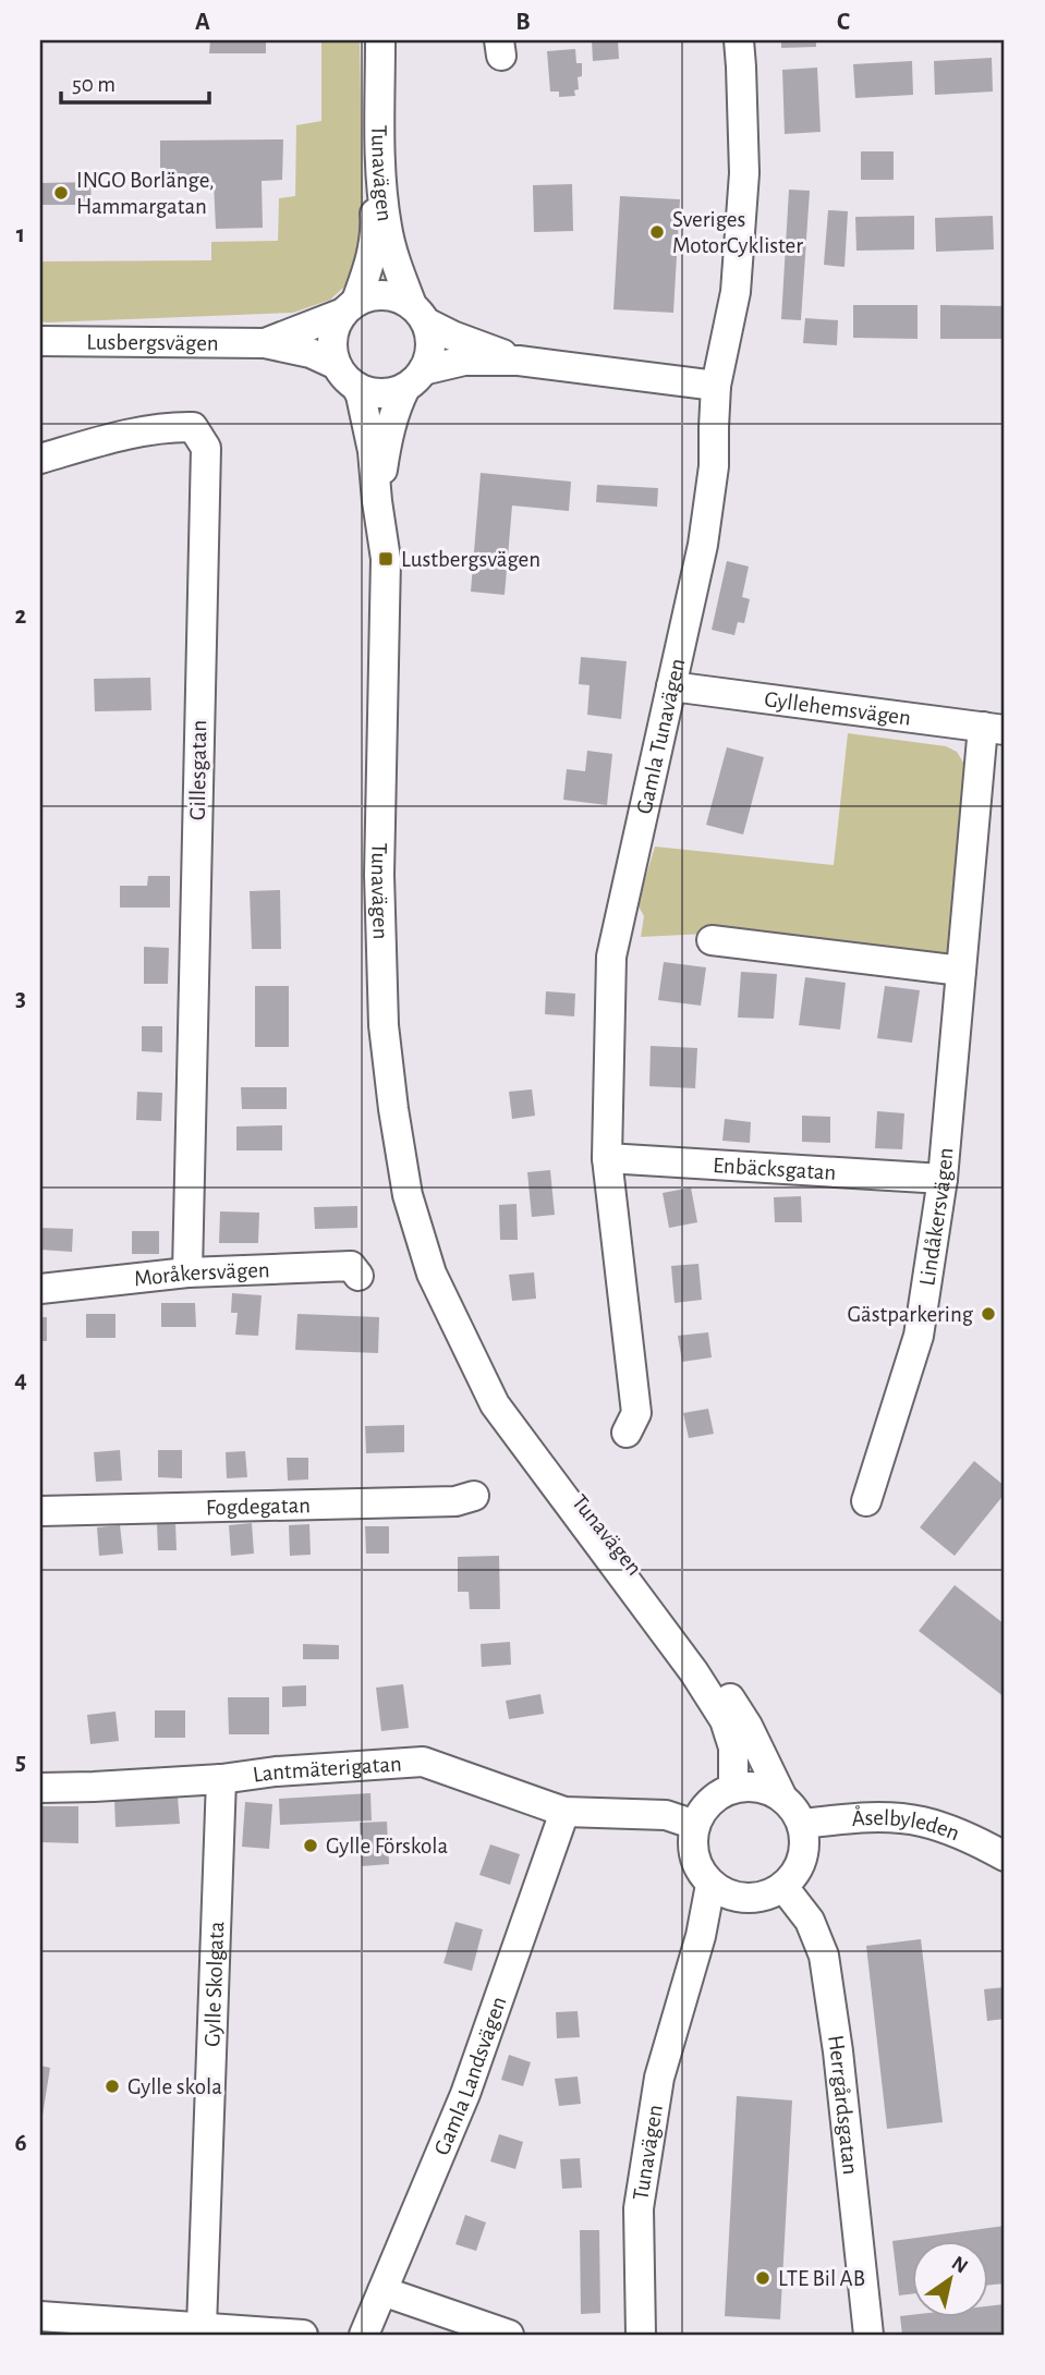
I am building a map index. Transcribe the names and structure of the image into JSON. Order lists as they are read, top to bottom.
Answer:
{
  "streets": {
    "street": [
      "Tunavägen",
      "Lusbergsvägen",
      "Gyllehemsvägen",
      "Gamla Tunavägen",
      "Gillesgatan",
      "Enbäcksgatan",
      "Lindåkersvägen",
      "Moråkersvägen",
      "Fogdegatan",
      "Lantmäterigatan",
      "Åselbyleden",
      "Gylle Skolgata",
      "Gamla Landsvägen",
      "Herrgårdsgatan"
    ]
  },
  "crossings": [
    ["Tunavägen", "Lusbergsvägen"],
    ["Tunavägen", "Lantmäterigatan"],
    ["Tunavägen", "Åselbyleden"],
    ["Tunavägen", "Herrgårdsgatan"],
    ["Gyllehemsvägen", "Gamla Tunavägen"],
    ["Gyllehemsvägen", "Lindåkersvägen"],
    ["Gamla Tunavägen", "Enbäcksgatan"],
    ["Gillesgatan", "Moråkersvägen"],
    ["Enbäcksgatan", "Lindåkersvägen"],
    ["Lantmäterigatan", "Åselbyleden"],
    ["Lantmäterigatan", "Gylle Skolgata"],
    ["Lantmäterigatan", "Gamla Landsvägen"],
    ["Lantmäterigatan", "Herrgårdsgatan"],
    ["Åselbyleden", "Herrgårdsgatan"]
  ],
  "places": {
    "other": [
      "INGO Borlänge, Hammargatan",
      "Sveriges MotorCyklister",
      "Gästparkering",
      "Gylle Förskola",
      "Gylle skola",
      "LTE Bil AB"
    ],
    "transit": ["Lustbergsvägen"]
  },
  "scale_bar": "50 m",
  "north": "top right",
  "grid": {
    "columns": ["A", "B", "C"],
    "rows": [
      "1",
      "2",
      "3",
      "4",
      "5",
      "6"
    ]
  }
}
